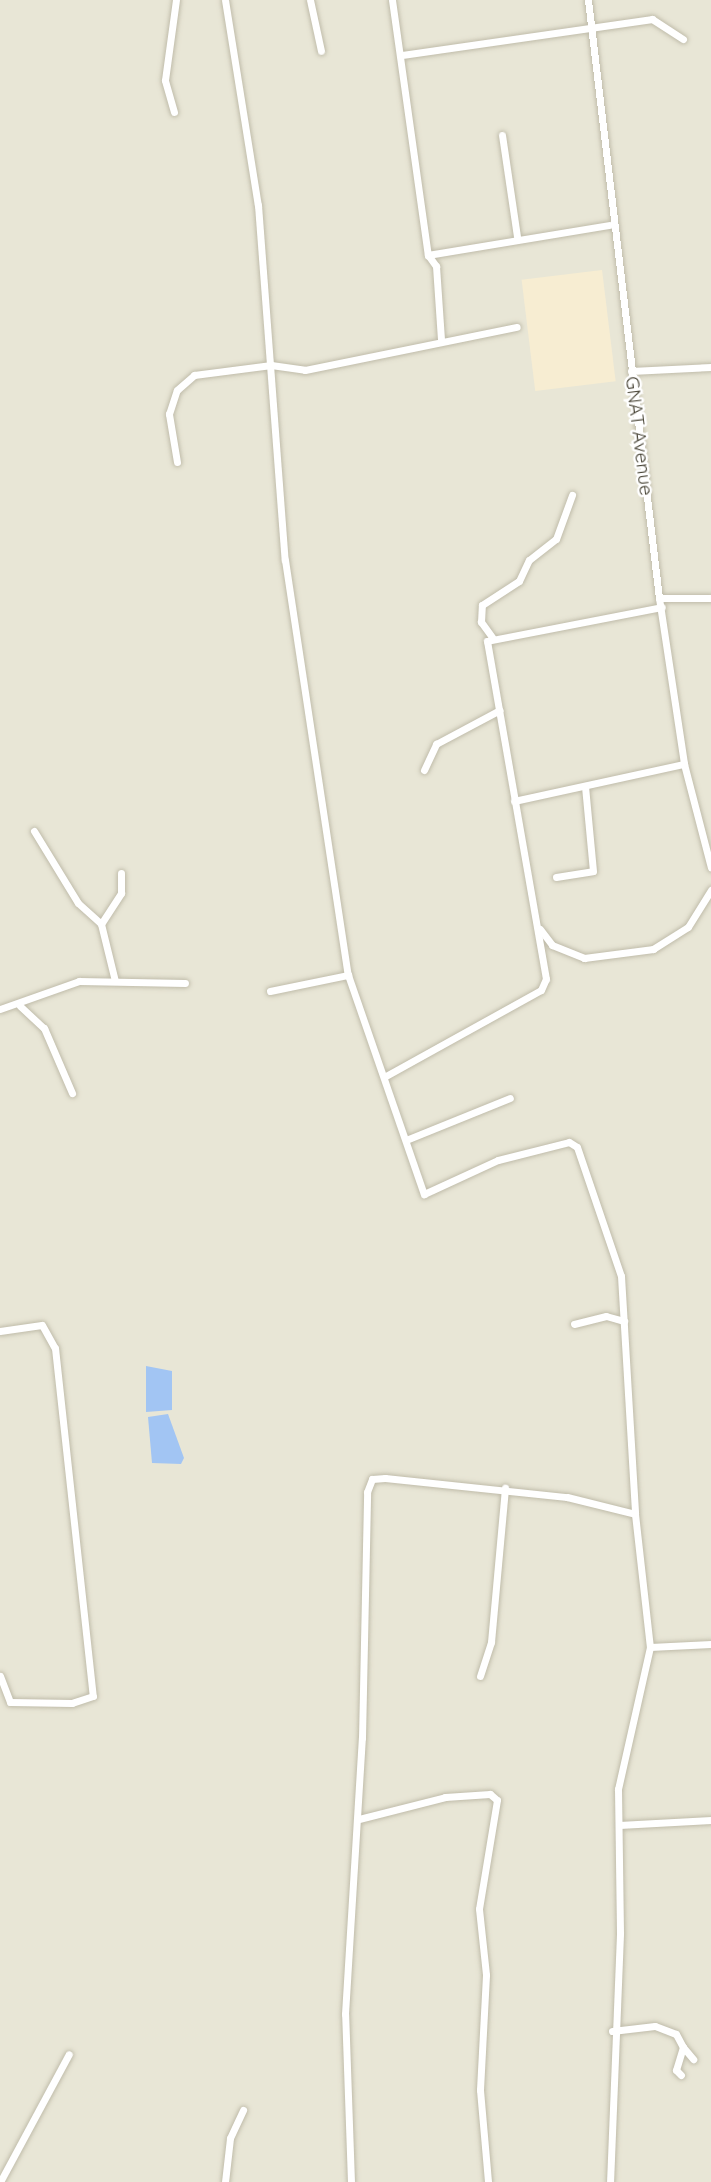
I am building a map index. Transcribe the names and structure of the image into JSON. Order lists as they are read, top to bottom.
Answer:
{
  "streets": {
    "street": ["GNAT Avenue"]
  }
}
